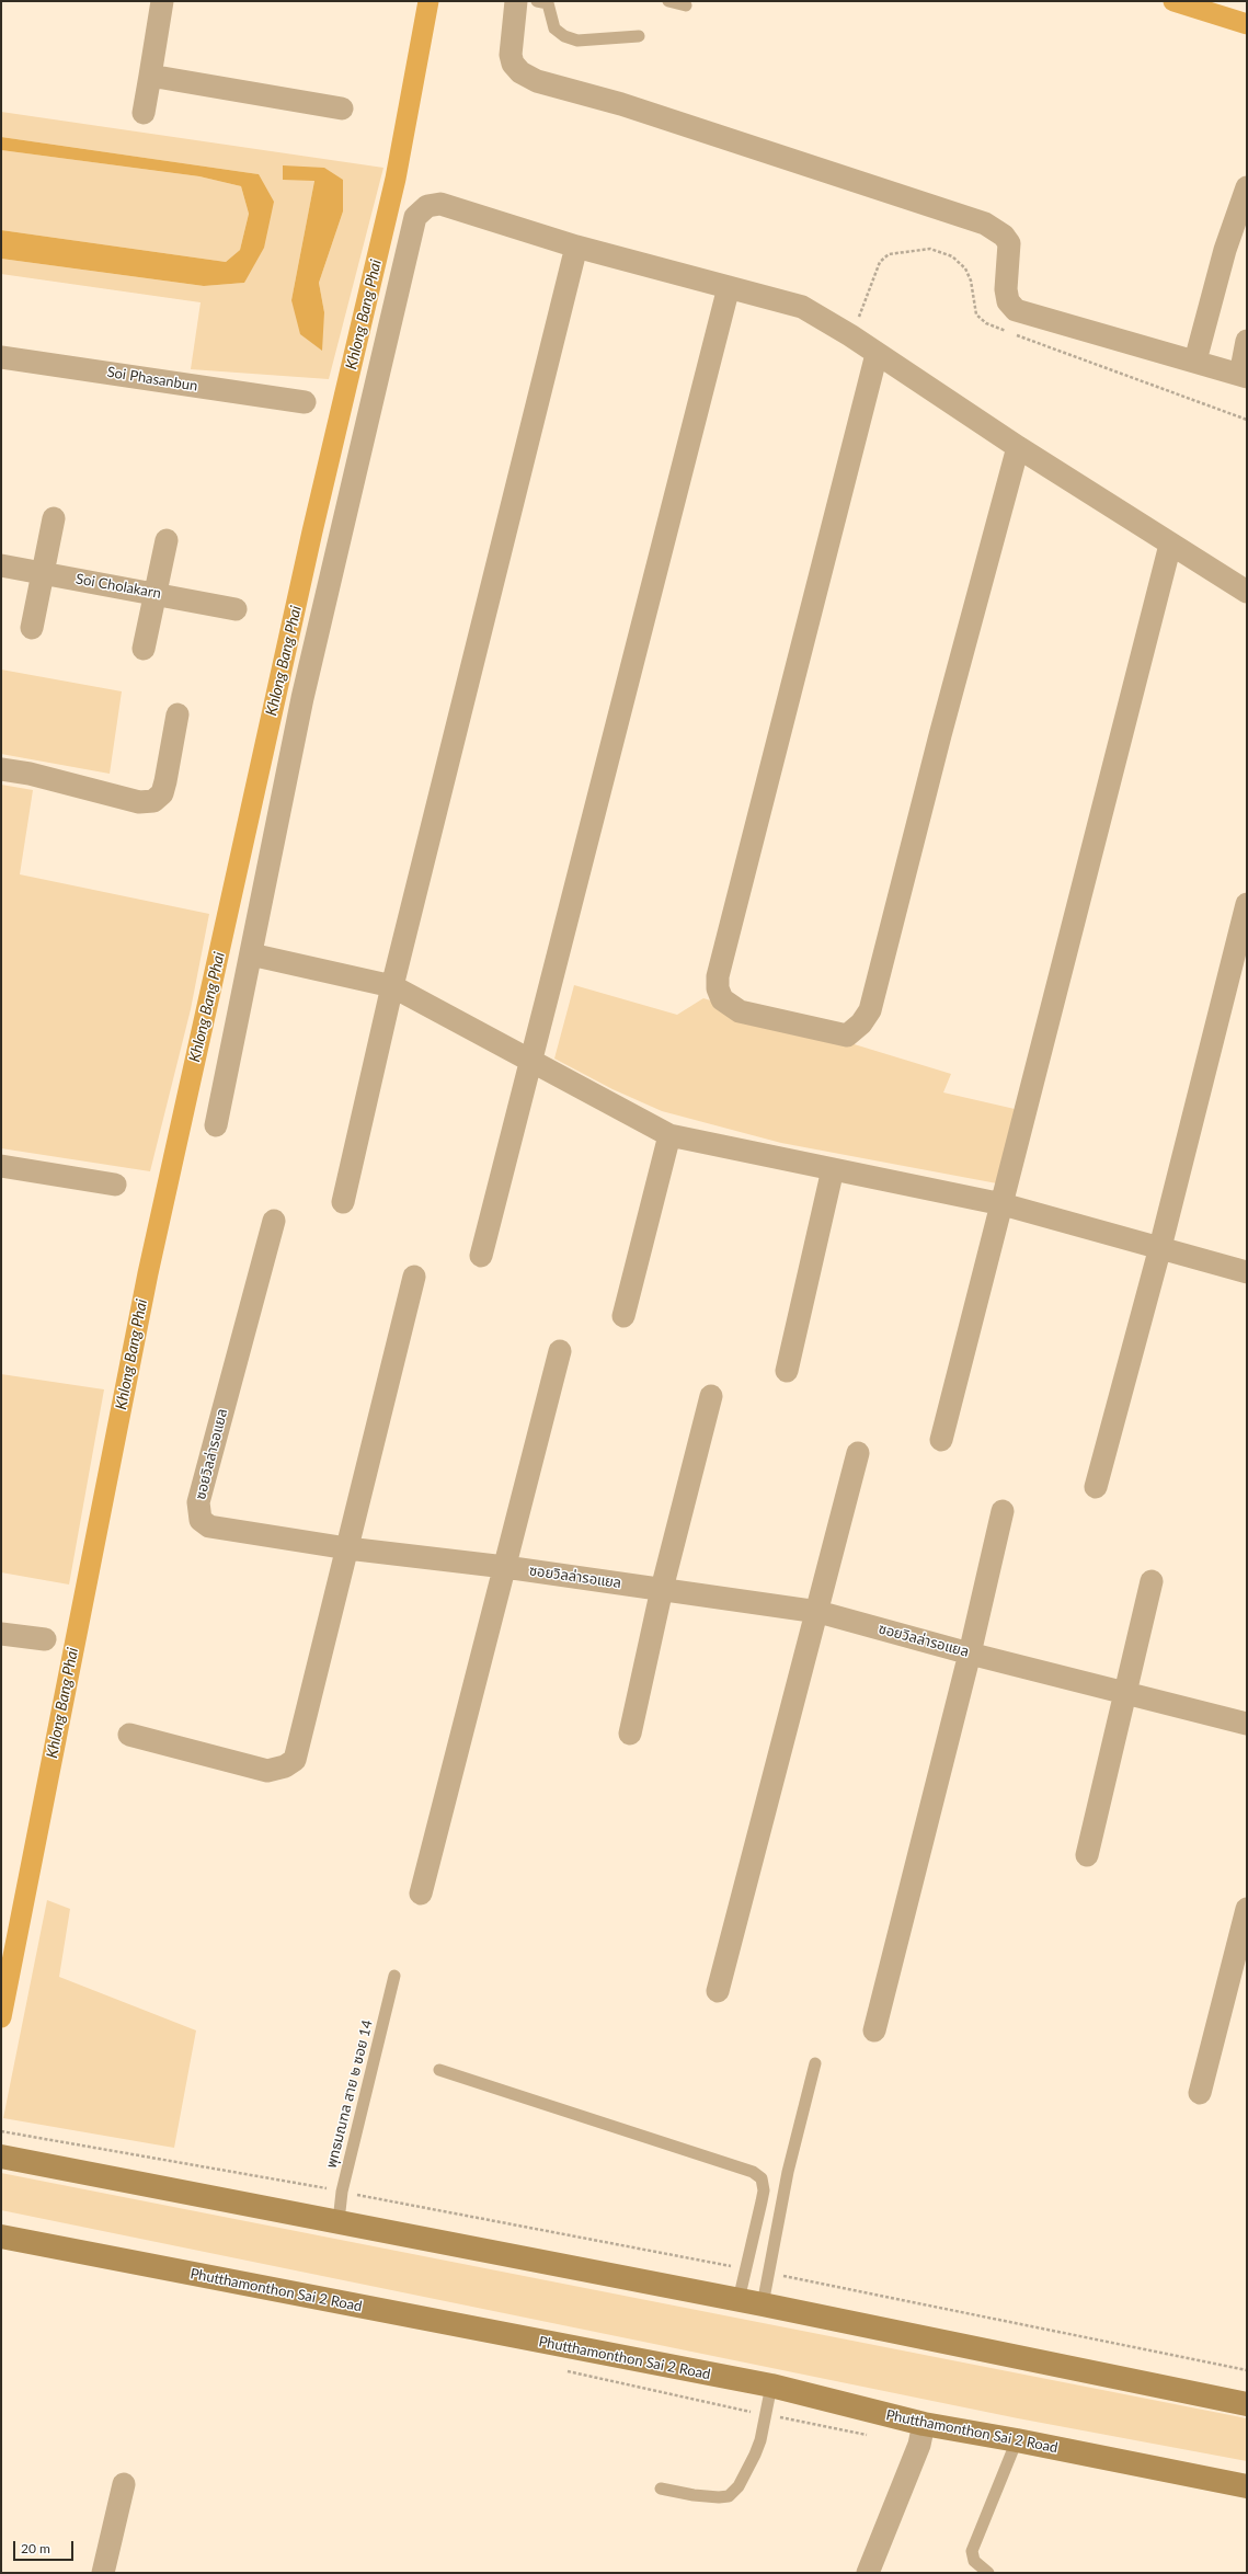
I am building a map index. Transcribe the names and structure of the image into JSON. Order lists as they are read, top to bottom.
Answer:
{
  "streets": {
    "main road": ["Phutthamonthon Sai 2 Road"],
    "street": ["Soi Phasanbun", "Soi Cholakarn", "ซอยวิลล่ารอแยล"],
    "lane": ["พุทธมณฑล สาย ๒ ซอย 14"]
  },
  "water": ["Khlong Bang Phai"],
  "scale_bar": "20 m"
}
